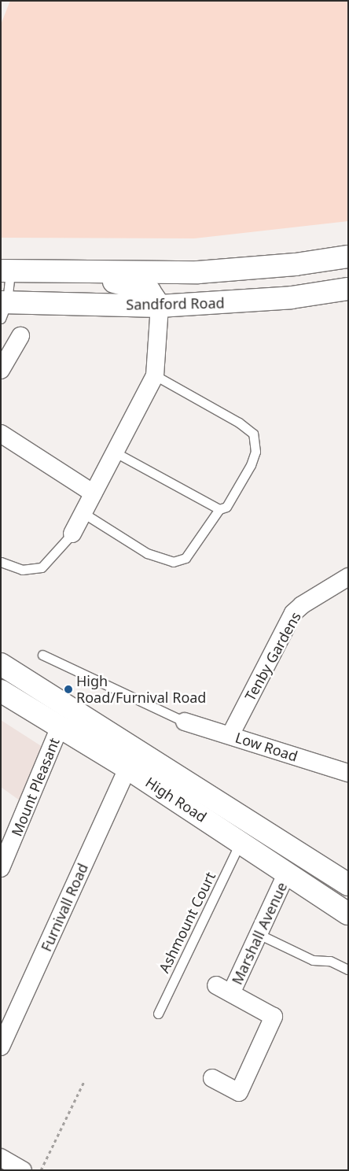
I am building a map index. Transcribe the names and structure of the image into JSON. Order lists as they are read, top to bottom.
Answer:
{
  "streets": {
    "main road": ["Sandford Road", "High Road"],
    "street": [
      "Tenby Gardens",
      "Low Road",
      "Mount Pleasant",
      "Furnivall Road",
      "Marshall Avenue"
    ],
    "lane": ["Ashmount Court"]
  },
  "crossings": [
    ["Tenby Gardens", "Low Road"],
    ["Mount Pleasant", "High Road"],
    ["High Road", "Furnivall Road"],
    ["High Road", "Ashmount Court"],
    ["High Road", "Marshall Avenue"]
  ],
  "places": ["High Road/Furnival Road"]
}
